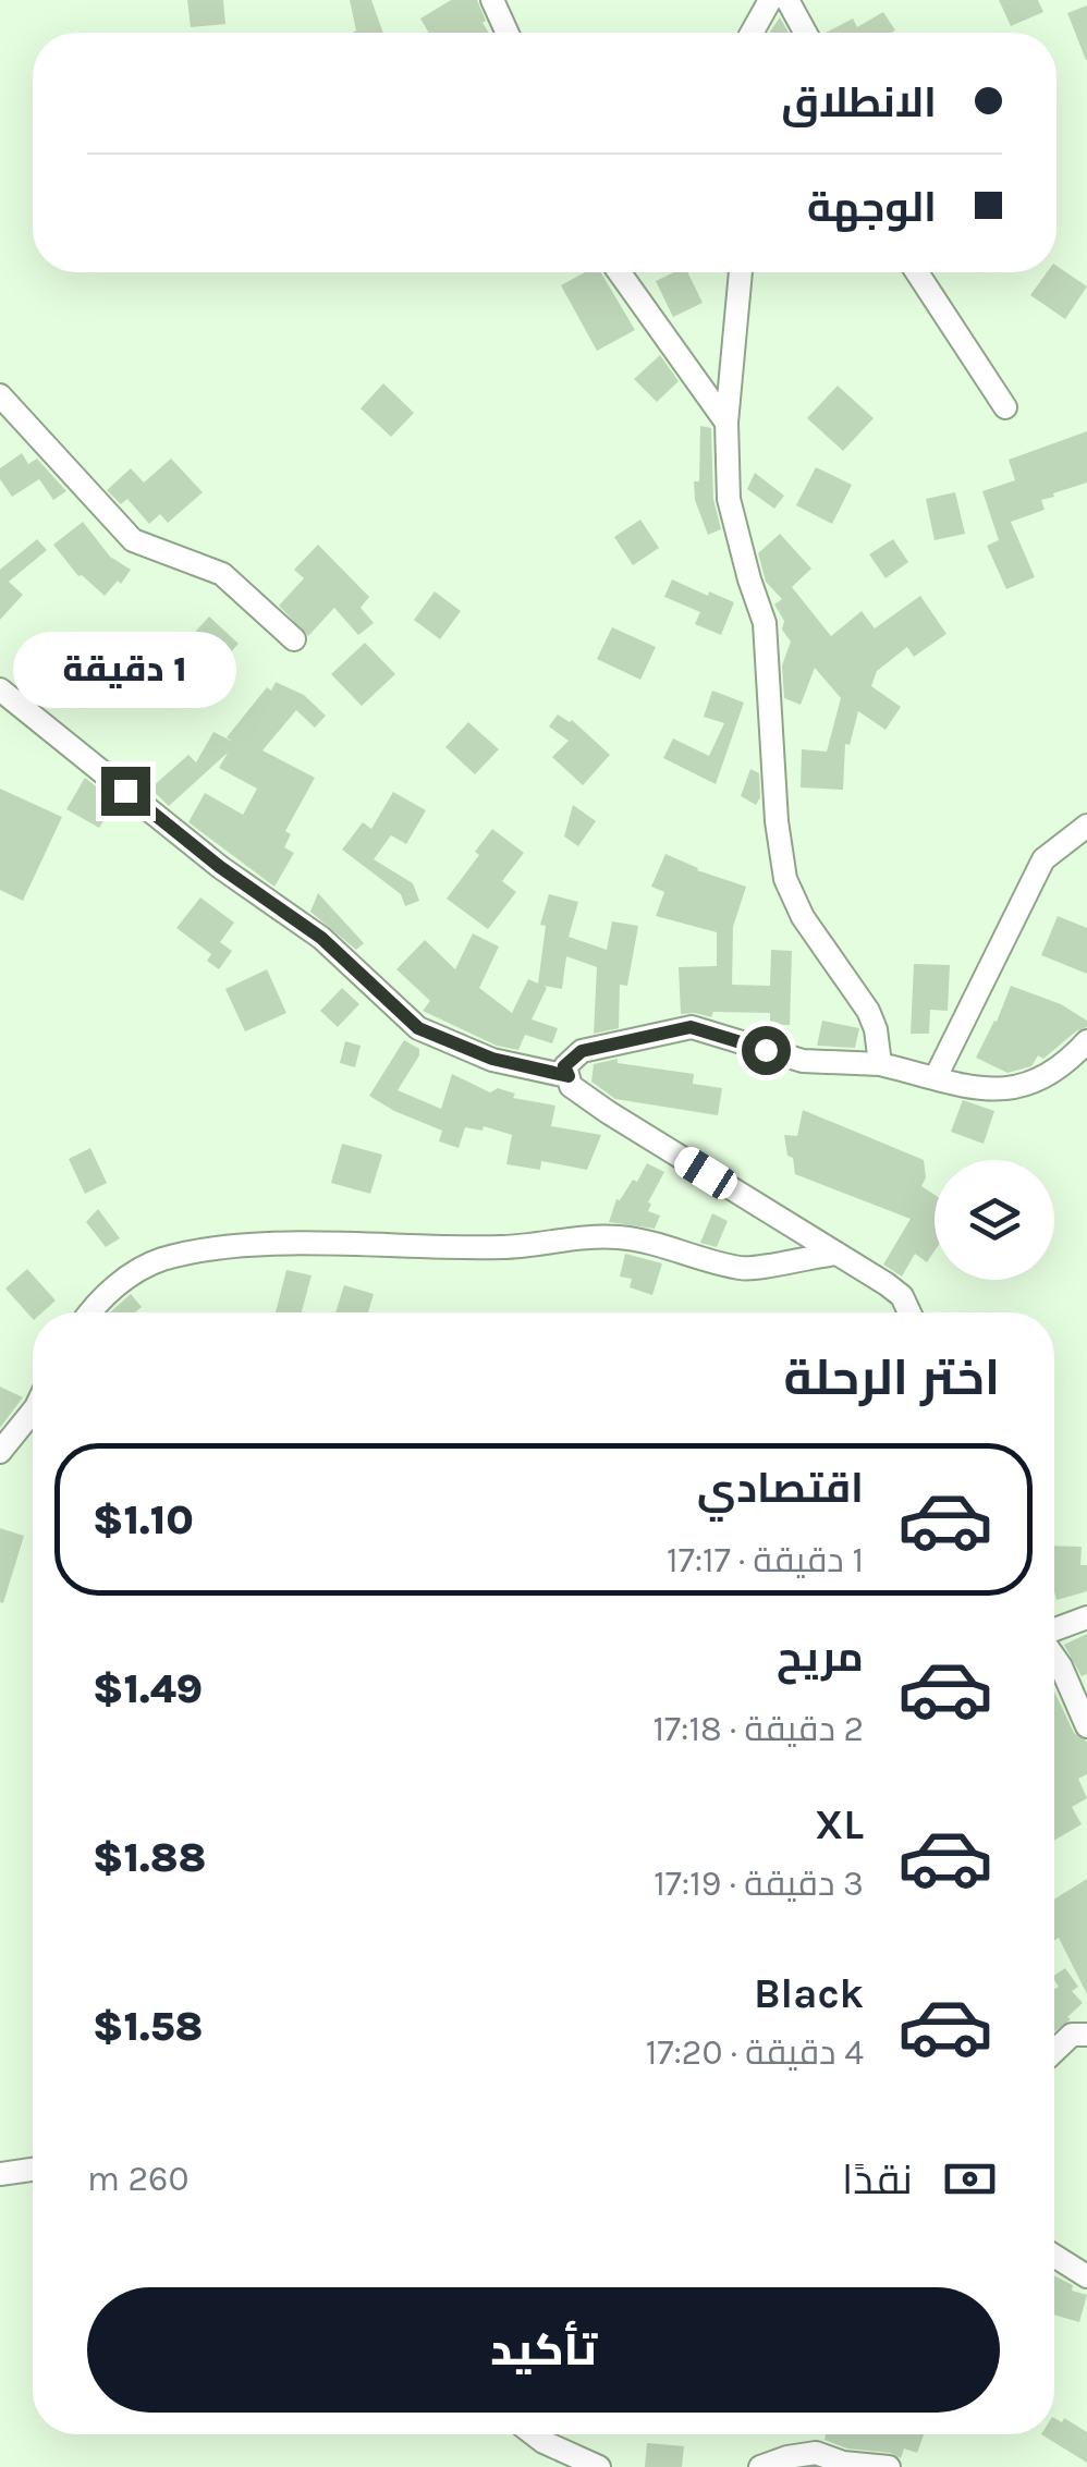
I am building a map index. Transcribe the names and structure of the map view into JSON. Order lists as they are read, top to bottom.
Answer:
{
  "page": {
    "banner": ["الانطلاق", "الوجهة"],
    "bubble": "1 دقيقة",
    "heading": "اختر الرحلة",
    "list": [
      {
        "name": "اقتصادي",
        "note": "1 دقيقة · 17:17",
        "value": "$1.10"
      },
      {
        "name": "مريح",
        "note": "2 دقيقة · 17:18",
        "value": "$1.49"
      },
      {
        "name": "XL",
        "note": "3 دقيقة · 17:19",
        "value": "$1.88"
      },
      {
        "name": "Black",
        "note": "4 دقيقة · 17:20",
        "value": "$1.58"
      }
    ],
    "pay": ["نقدًا", "260 m"],
    "buttons": "تأكيد"
  }
}
